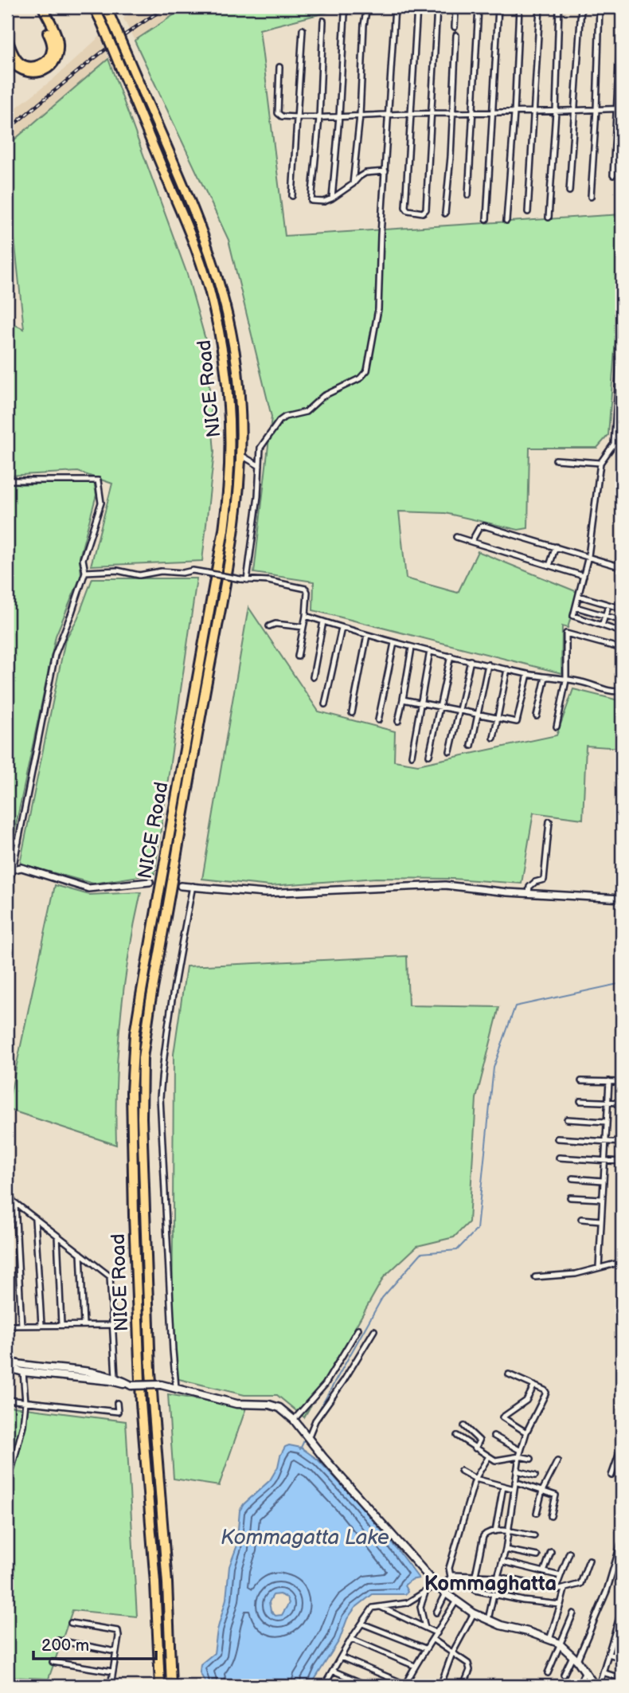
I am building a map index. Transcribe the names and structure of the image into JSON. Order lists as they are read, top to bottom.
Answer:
{
  "streets": {
    "highway": ["NICE Road"]
  },
  "districts": ["Kommaghatta"],
  "water": ["Kommagatta Lake"],
  "scale_bar": "200 m"
}
